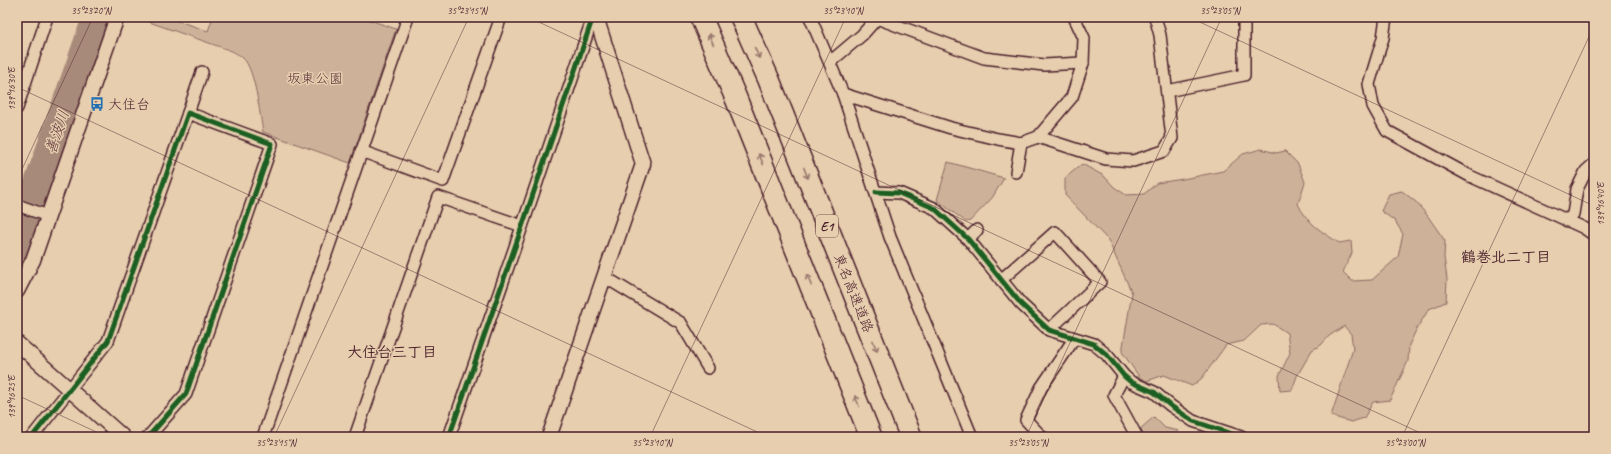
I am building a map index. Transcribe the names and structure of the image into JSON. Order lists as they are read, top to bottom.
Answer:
{
  "streets": {
    "highway": ["E1", "東名高速道路"]
  },
  "districts": ["鶴巻北二丁目", "大住台三丁目"],
  "water": ["善波川"],
  "parks": ["坂東公園"],
  "places": {
    "bus stop": ["大住台"]
  },
  "coordinates": [
    "35°23'20\"N",
    "35°23'15\"N",
    "35°23'10\"N",
    "35°23'05\"N",
    "139°16'30\"E",
    "139°16'40\"E",
    "139°16'25\"E",
    "35°23'00\"N"
  ]
}
